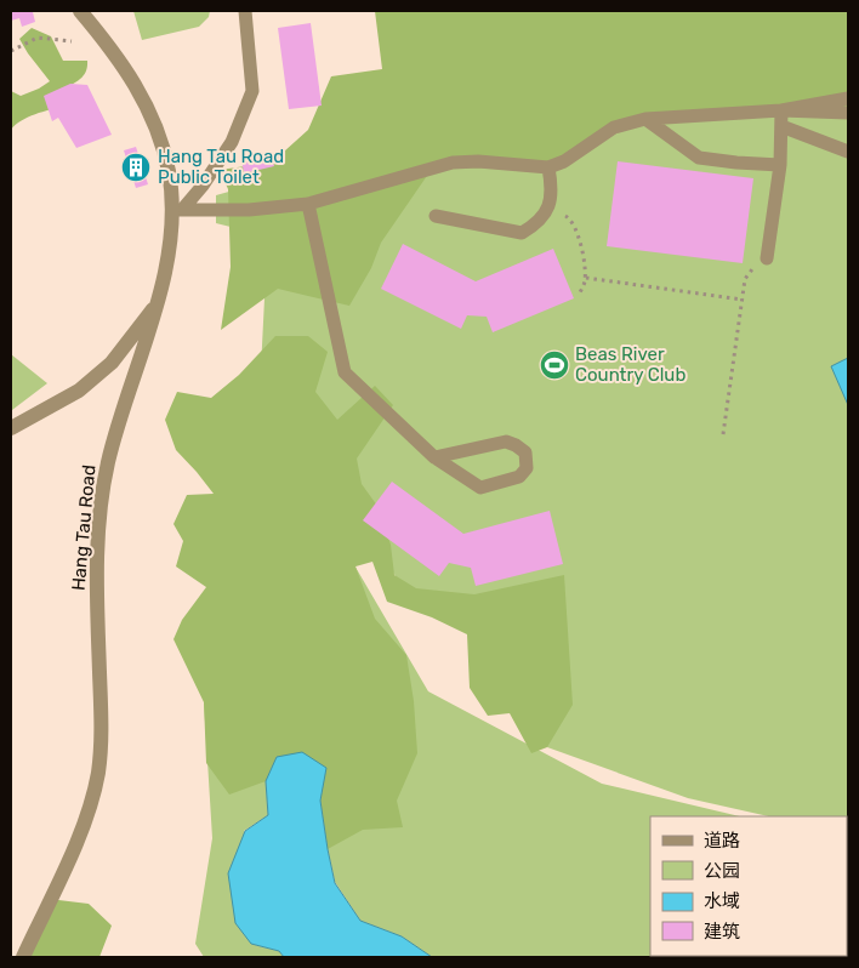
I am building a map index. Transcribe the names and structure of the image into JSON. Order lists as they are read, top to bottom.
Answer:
{
  "streets": {
    "street": ["Hang Tau Road"]
  },
  "places": {
    "building": ["Hang Tau Road Public Toilet"],
    "sports": ["Beas River Country Club"]
  },
  "legend": [
    "道路",
    "公园",
    "水域",
    "建筑"
  ]
}
